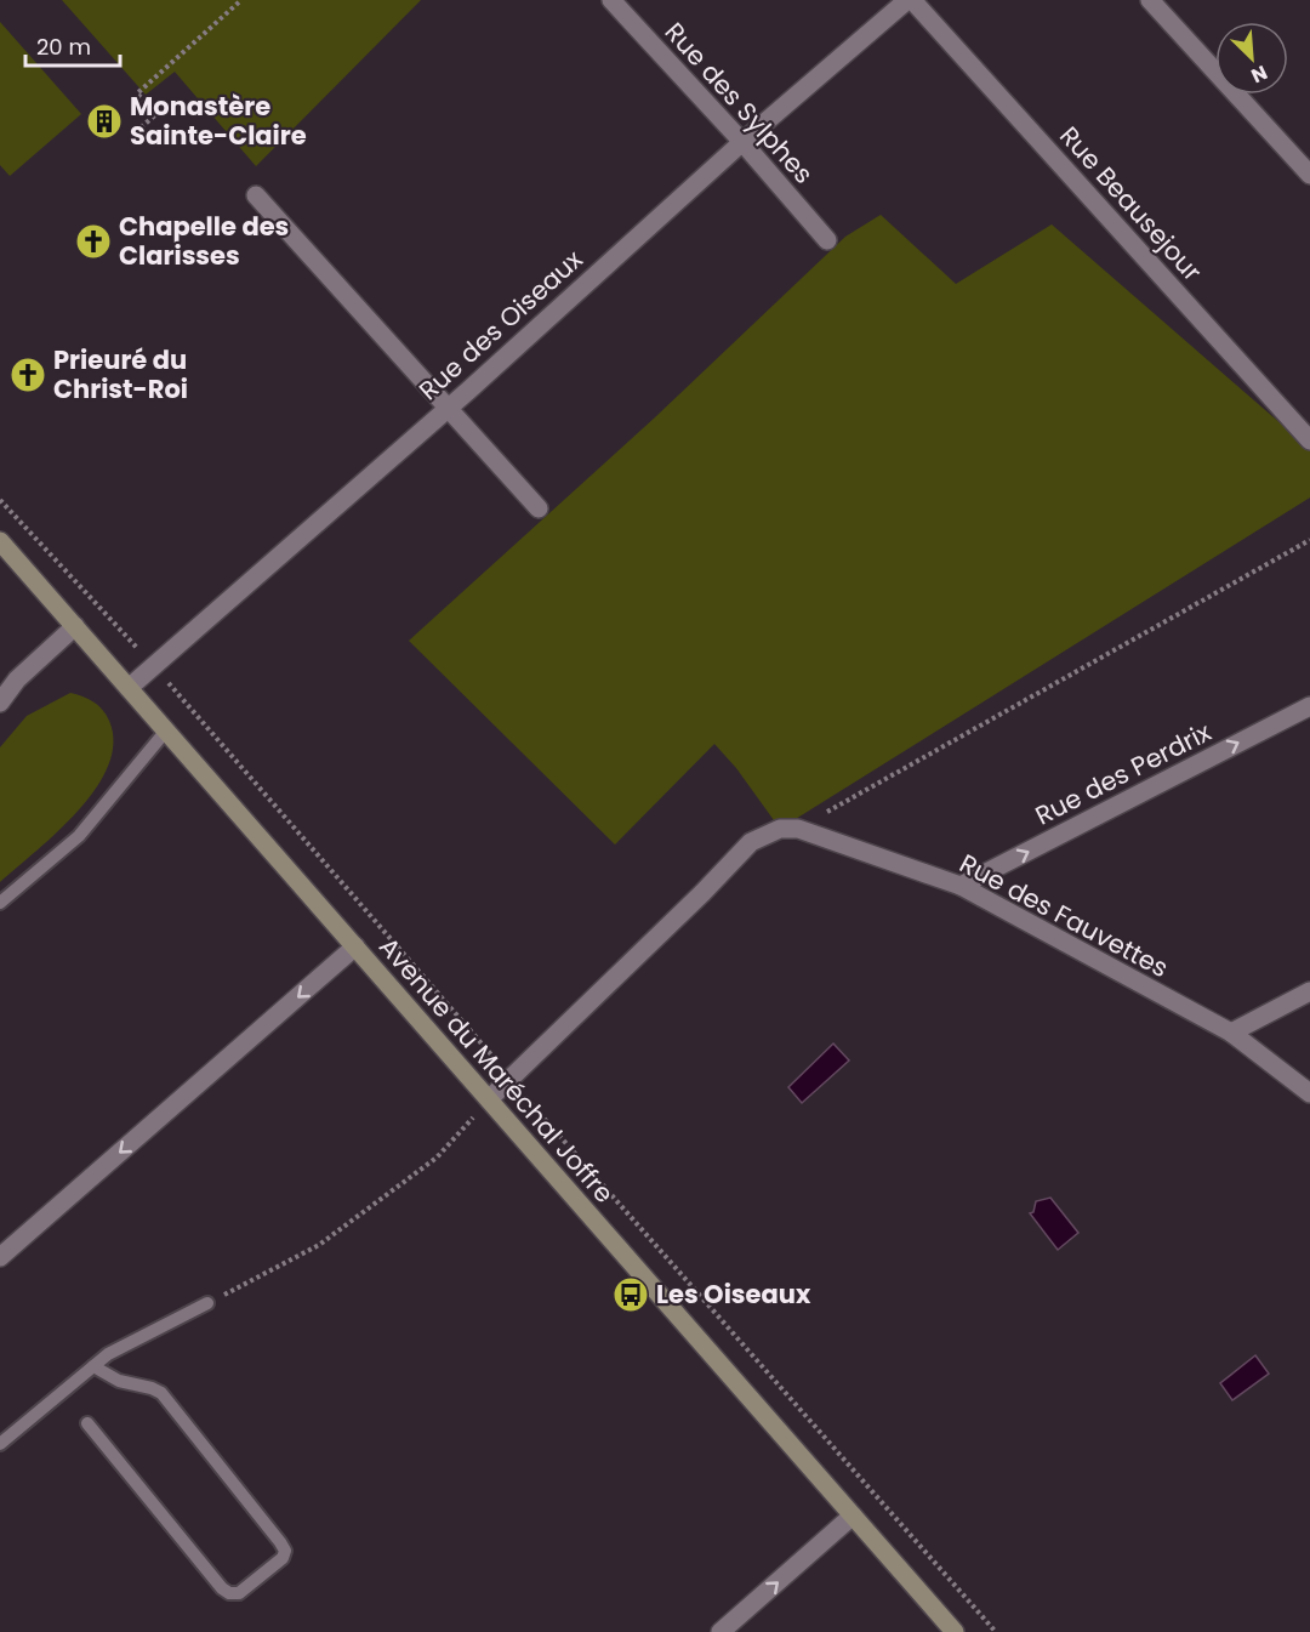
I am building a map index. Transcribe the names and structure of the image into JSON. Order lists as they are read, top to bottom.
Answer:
{
  "streets": {
    "main road": ["Avenue du Maréchal Joffre"],
    "street": [
      "Rue des Sylphes",
      "Rue Beausejour",
      "Rue des Oiseaux",
      "Rue des Perdrix",
      "Rue des Fauvettes"
    ]
  },
  "crossings": [
    ["Rue des Sylphes", "Rue des Oiseaux"],
    ["Rue Beausejour", "Rue des Oiseaux"],
    ["Rue des Oiseaux", "Avenue du Maréchal Joffre"],
    ["Rue des Perdrix", "Rue des Fauvettes"]
  ],
  "one_way": ["Rue des Perdrix"],
  "places": {
    "building": ["Monastère Sainte-Claire"],
    "church": ["Chapelle des Clarisses", "Prieuré du Christ-Roi"],
    "bus stop": ["Les Oiseaux"]
  },
  "scale_bar": "20 m",
  "north": "bottom right"
}
